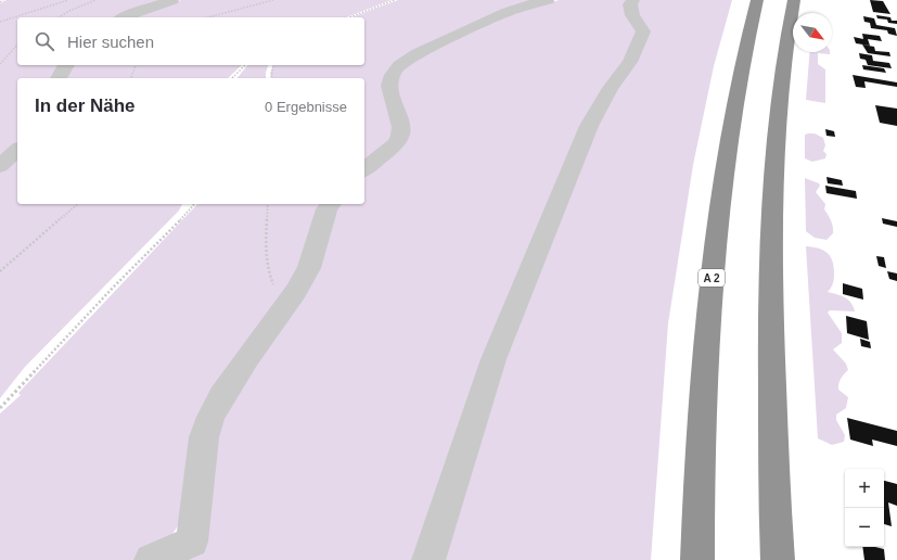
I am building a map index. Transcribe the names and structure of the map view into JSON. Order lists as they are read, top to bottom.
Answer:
{
  "streets": {
    "highway": ["A 2"]
  },
  "north": "bottom right",
  "page": {
    "search": "Hier suchen",
    "heading": ["In der Nähe", "0 Ergebnisse"],
    "map_buttons": ["+", "−"]
  }
}
